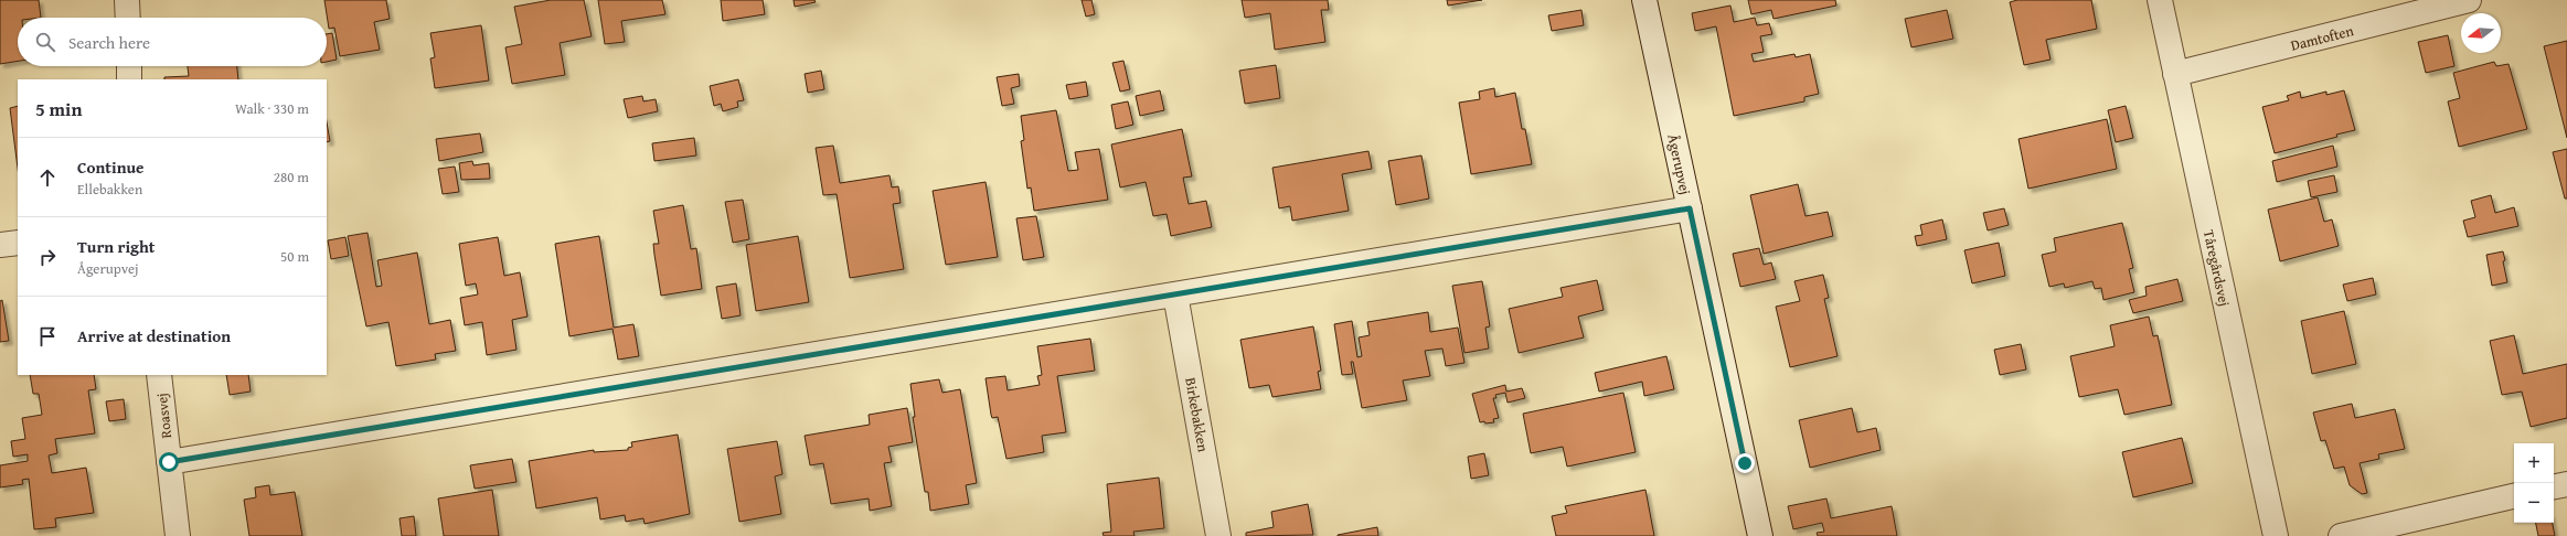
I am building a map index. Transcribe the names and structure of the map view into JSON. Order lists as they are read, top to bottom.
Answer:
{
  "streets": {
    "street": [
      "Damtoften",
      "Ågerupvej",
      "Tåregårdsvej",
      "Birkebakken",
      "Roasvej"
    ]
  },
  "crossings": [
    ["Damtoften", "Tåregårdsvej"]
  ],
  "north": "left",
  "page": {
    "search": "Search here",
    "heading": ["5 min", "Walk · 330 m"],
    "list": [
      ["Continue", "Ellebakken", "280 m"],
      ["Turn right", "Ågerupvej", "50 m"],
      "Arrive at destination"
    ],
    "map_buttons": ["+", "−"]
  }
}
